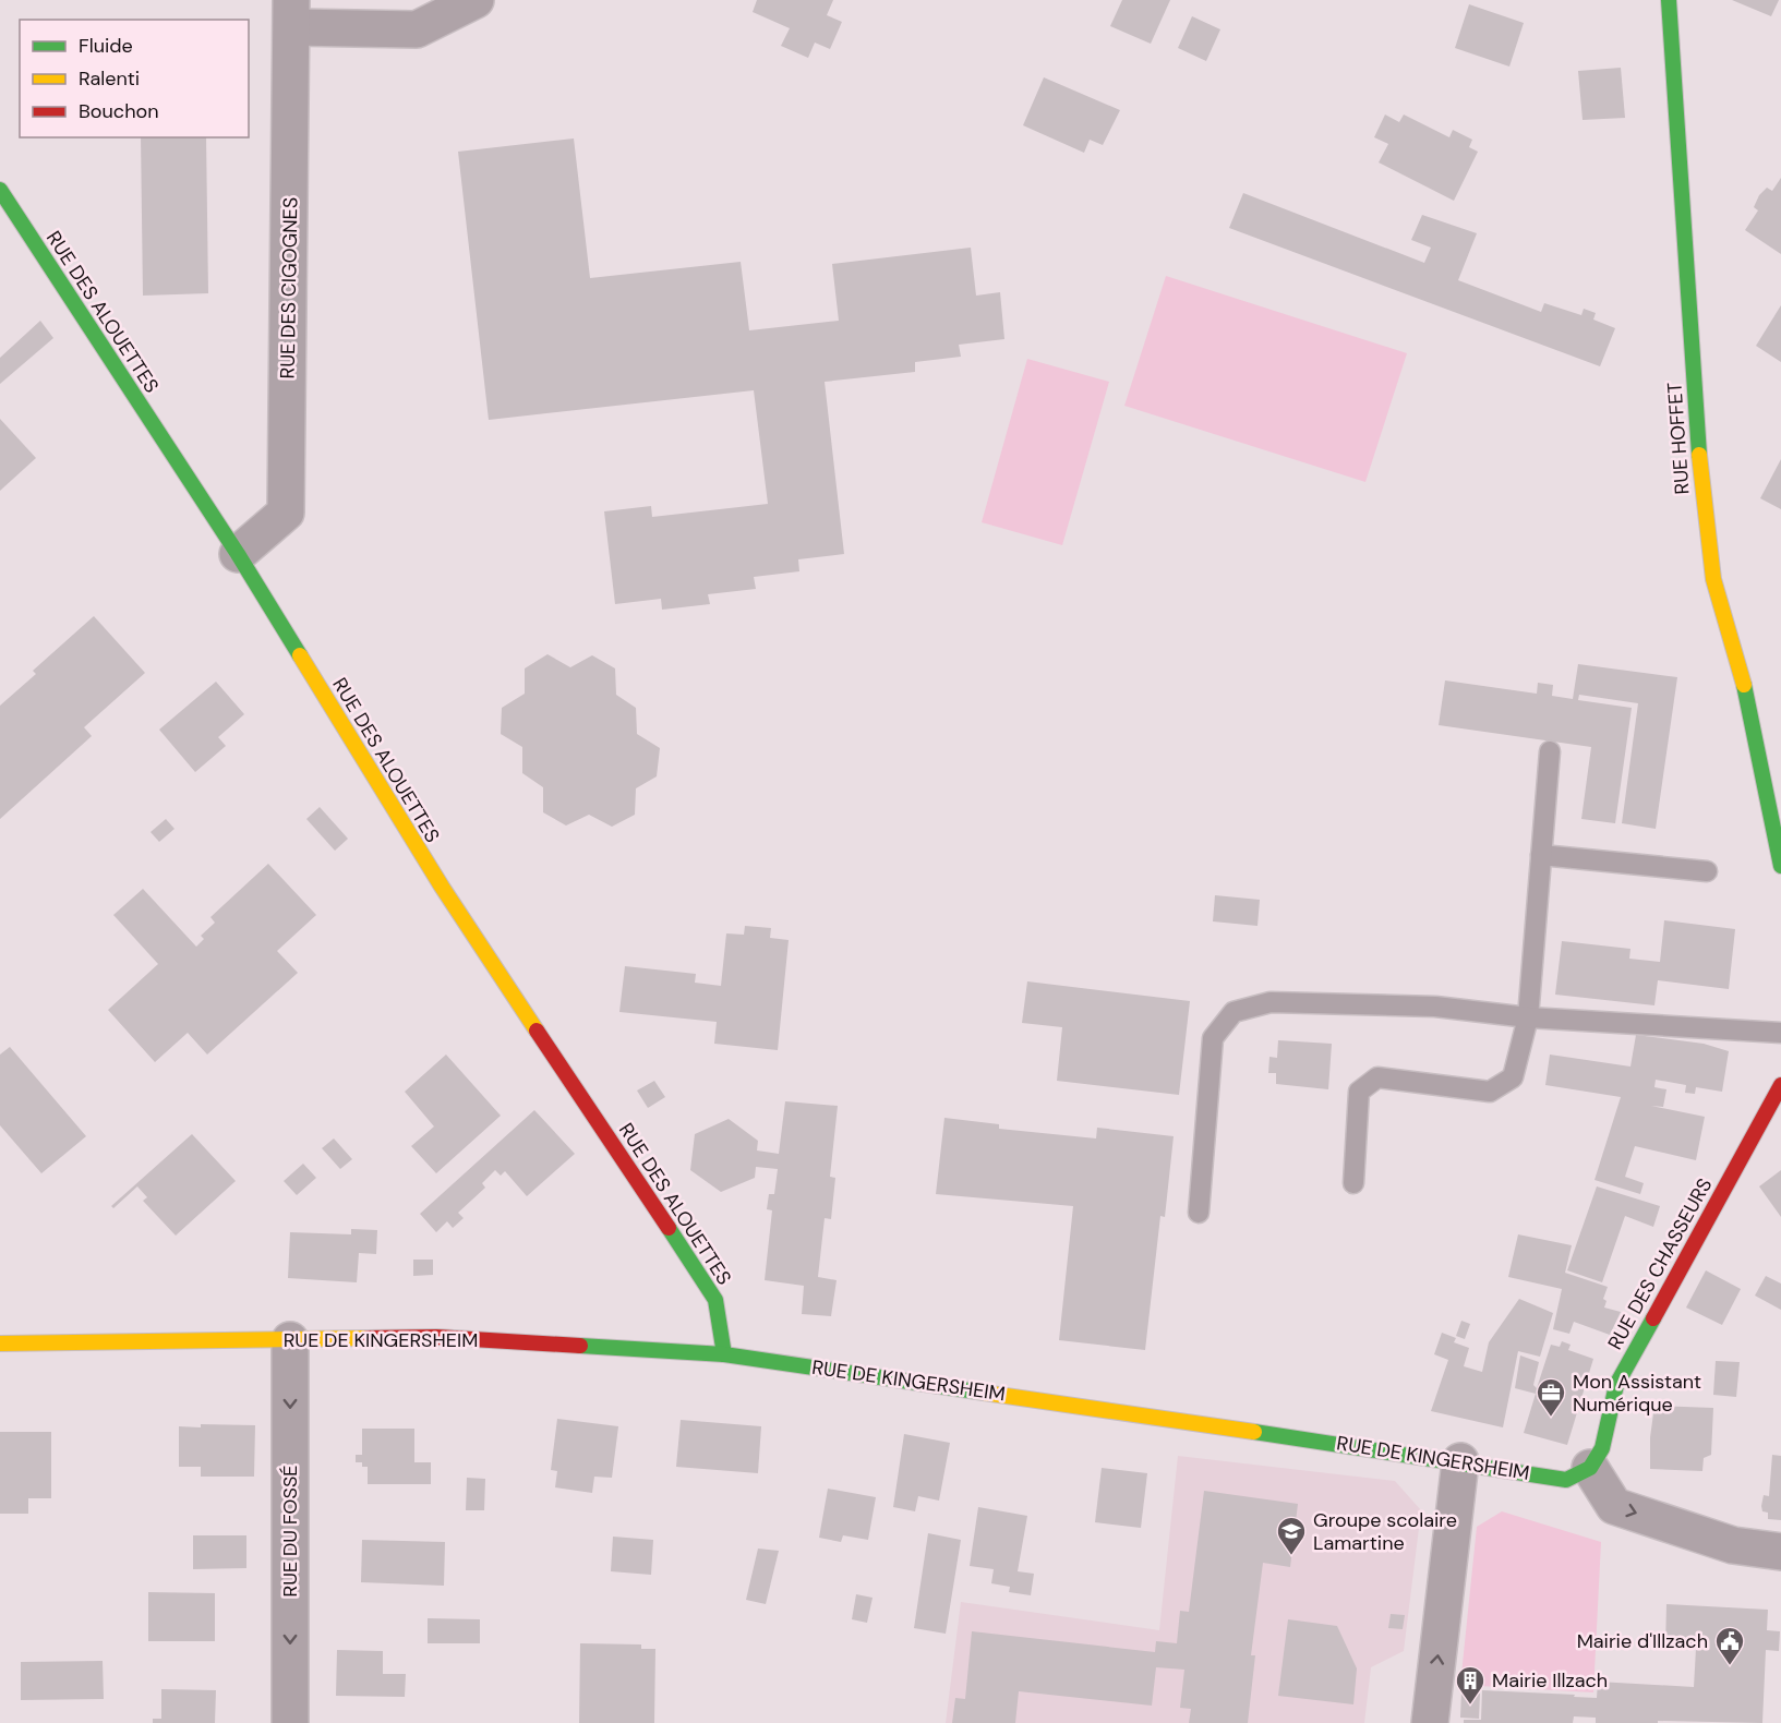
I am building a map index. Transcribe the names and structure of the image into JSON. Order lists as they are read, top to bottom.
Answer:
{
  "streets": {
    "street": [
      "RUE DES CIGOGNES",
      "RUE DES ALOUETTES",
      "RUE HOFFET",
      "RUE DES CHASSEURS",
      "RUE DE KINGERSHEIM",
      "RUE DU FOSSÉ"
    ]
  },
  "crossings": [
    ["RUE DES CIGOGNES", "RUE DES ALOUETTES"],
    ["RUE DES ALOUETTES", "RUE DE KINGERSHEIM"],
    ["RUE DES CHASSEURS", "RUE DE KINGERSHEIM"],
    ["RUE DE KINGERSHEIM", "RUE DU FOSSÉ"]
  ],
  "one_way": ["RUE DU FOSSÉ"],
  "places": {
    "office": ["Mon Assistant Numérique"],
    "school or university": ["Groupe scolaire Lamartine"],
    "public building": ["Mairie d'Illzach"],
    "building": ["Mairie Illzach"]
  },
  "legend": ["Fluide", "Ralenti", "Bouchon"]
}
